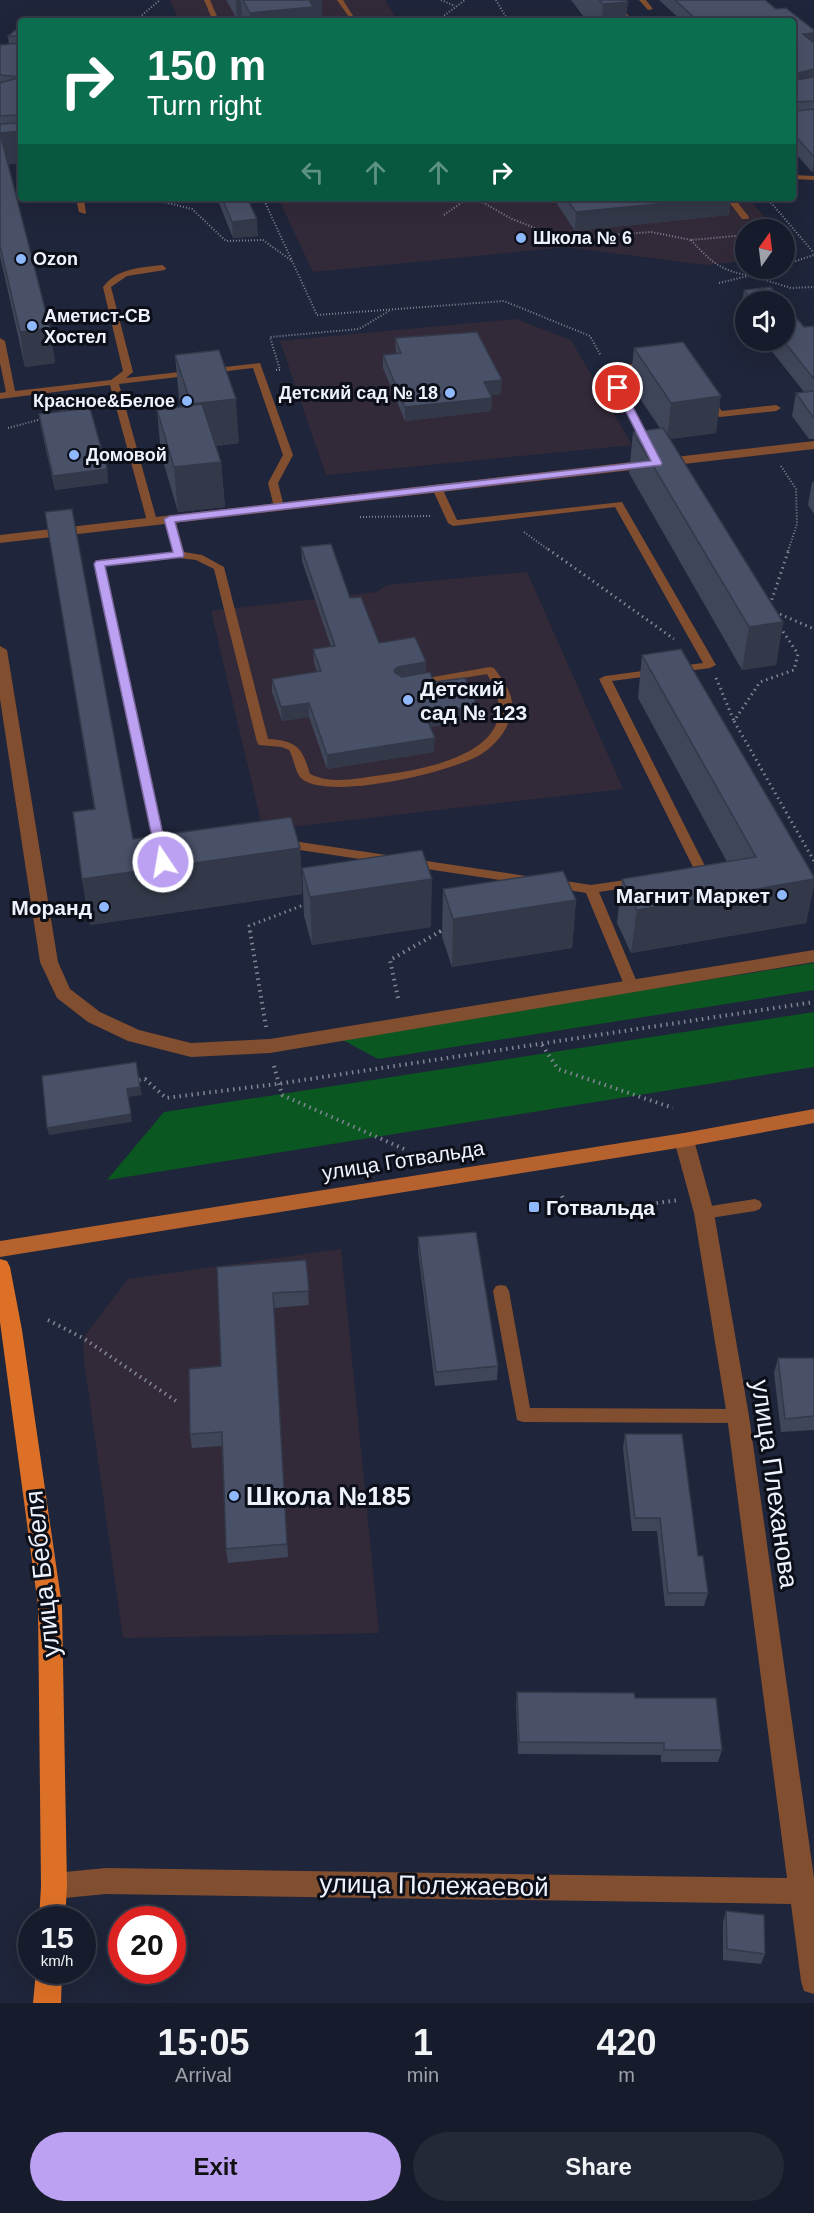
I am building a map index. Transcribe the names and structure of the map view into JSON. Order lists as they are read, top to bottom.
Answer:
{
  "streets": {
    "main road": ["улица Готвальда", "улица Бебеля"],
    "street": ["улица Плеханова", "улица Полежаевой"]
  },
  "crossings": [
    ["улица Готвальда", "улица Плеханова"],
    ["улица Плеханова", "улица Полежаевой"],
    ["улица Бебеля", "улица Полежаевой"]
  ],
  "places": {
    "other": [
      "Школа № 6",
      "Ozon",
      "Аметист-СВ Хостел",
      "Детский сад № 18",
      "Красное&Белое",
      "Домовой",
      "Детский сад № 123",
      "Магнит Маркет",
      "Моранд",
      "Школа №185"
    ],
    "transit": ["Готвальда"]
  },
  "north": "top",
  "page": {
    "turn": ["150 m", "Turn right"],
    "speed": "15 km/h",
    "limit": "20",
    "eta": [
      "15:05",
      "Arrival",
      "1",
      "min",
      "420",
      "m"
    ],
    "buttons": ["Exit", "Share"]
  }
}
